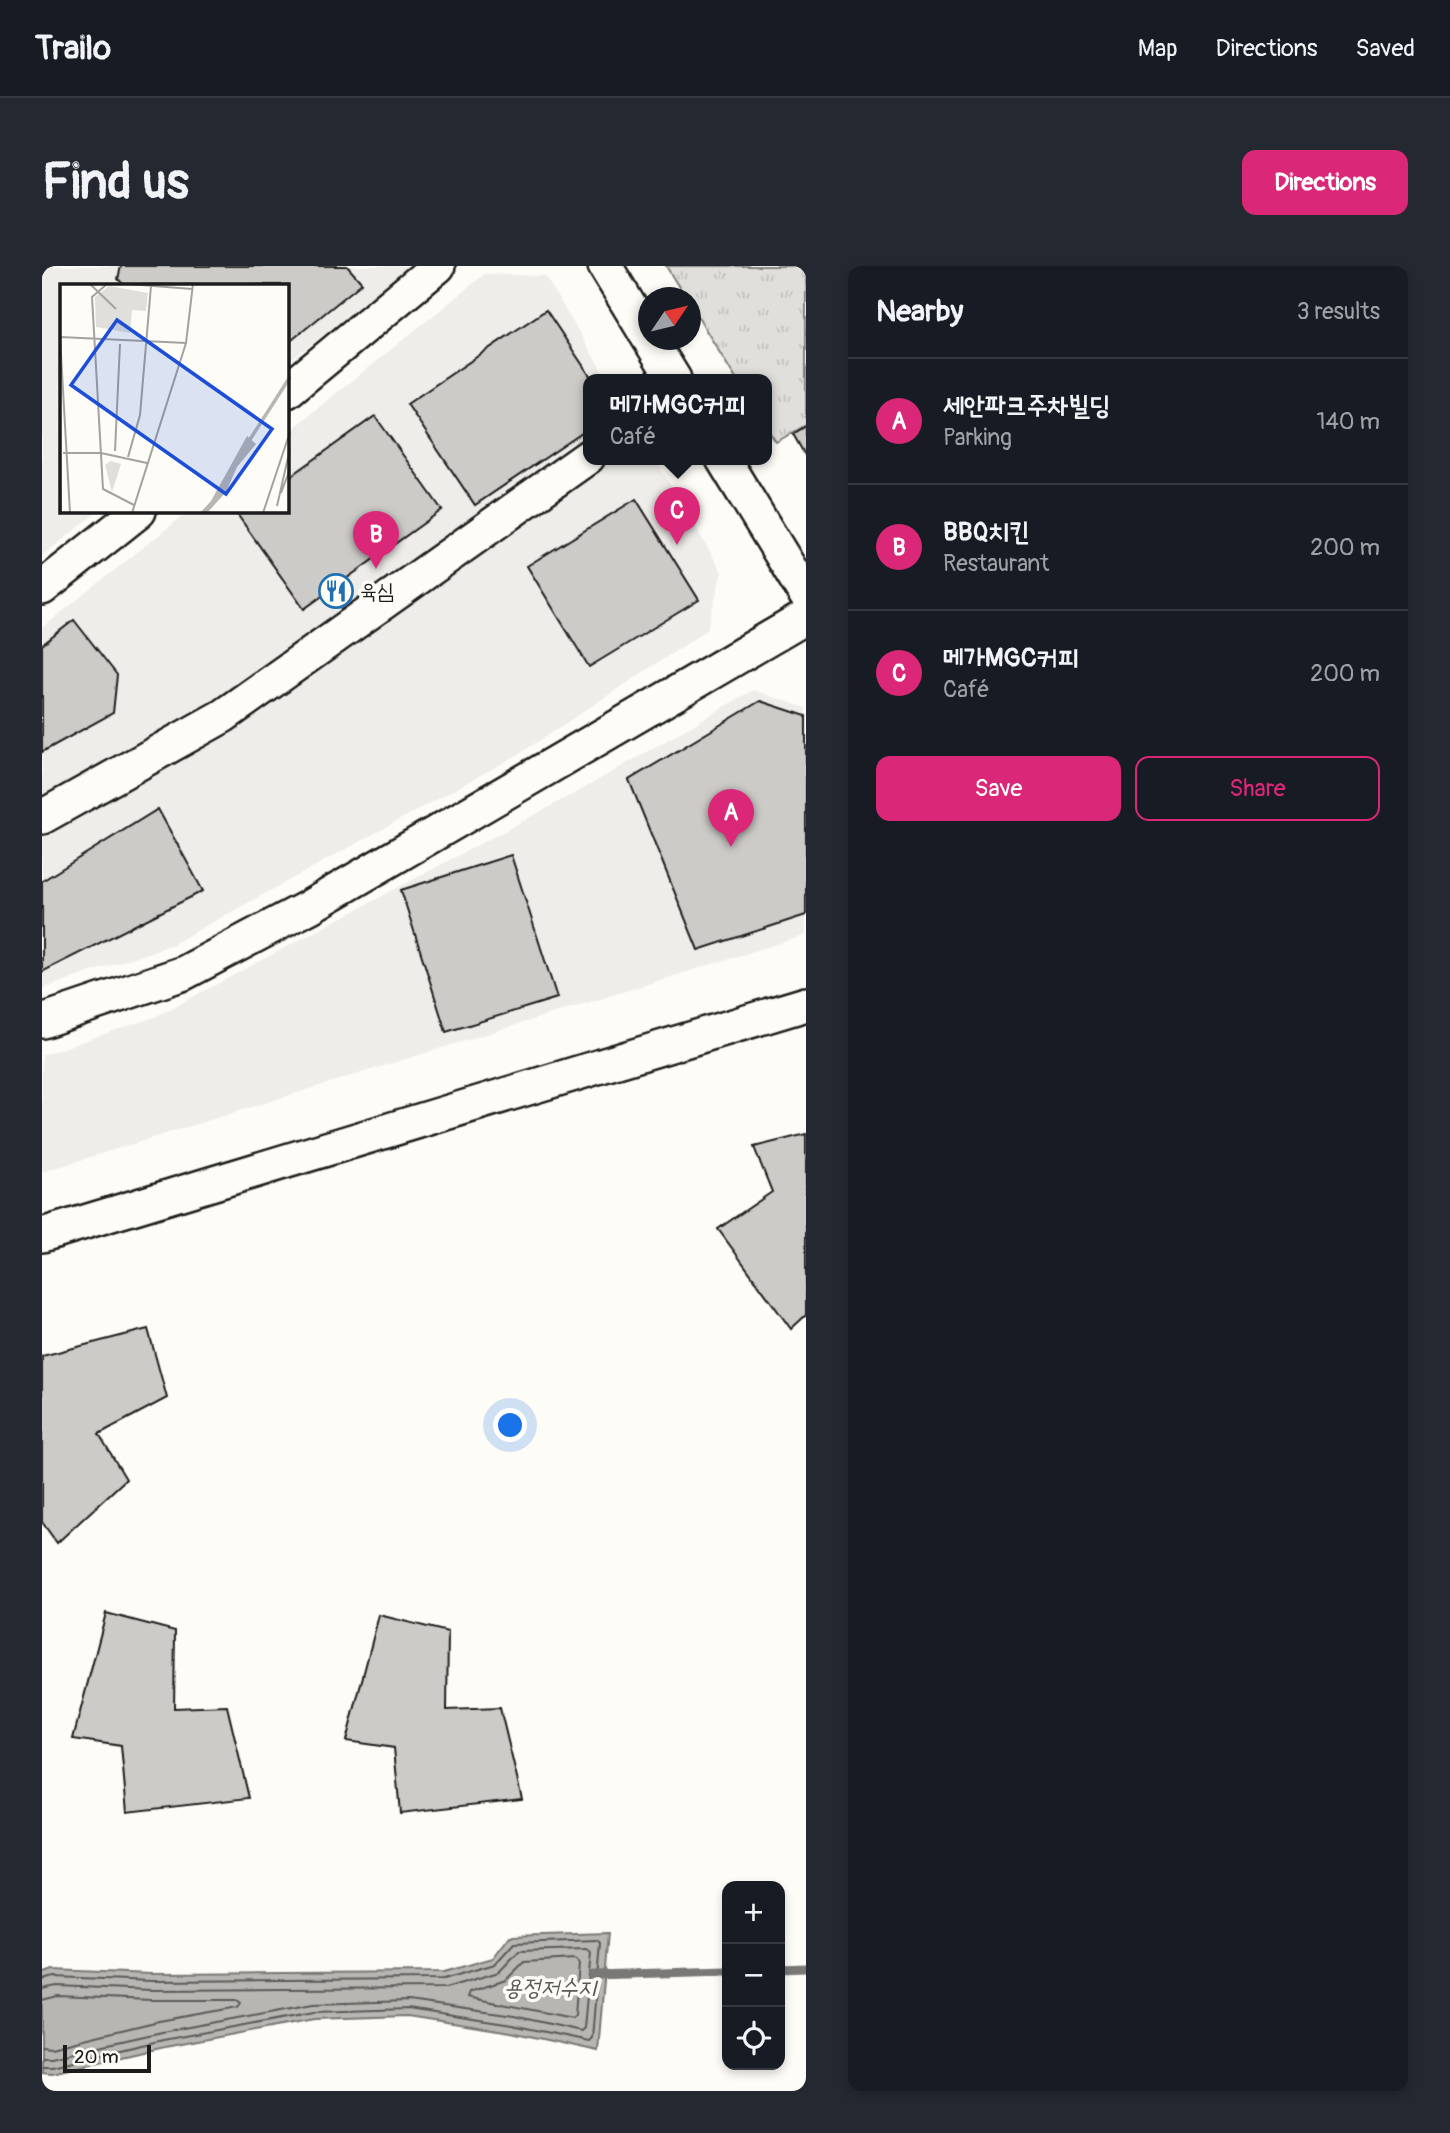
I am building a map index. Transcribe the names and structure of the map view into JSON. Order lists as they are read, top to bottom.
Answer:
{
  "water": ["용정저수지"],
  "places": {
    "restaurant": ["육심"]
  },
  "scale_bar": "20 m",
  "north": "top right",
  "page": {
    "header": "Trailo",
    "nav": ["Map", "Directions", "Saved"],
    "buttons": [
      "Directions",
      ["Save", "Share"]
    ],
    "title": "Find us",
    "heading": ["Nearby", "3 results"],
    "list": [
      {
        "mark": "A",
        "name": "세안파크주차빌딩",
        "note": "Parking",
        "value": "140 m"
      },
      {
        "mark": "B",
        "name": "BBQ치킨",
        "note": "Restaurant",
        "value": "200 m"
      },
      {
        "mark": "C",
        "name": "메가MGC커피",
        "note": "Café",
        "value": "200 m"
      }
    ],
    "popup": ["메가MGC커피", "Café"],
    "pins": ["C", "B", "A"],
    "map_buttons": ["+", "−"],
    "scale": "20 m"
  }
}
